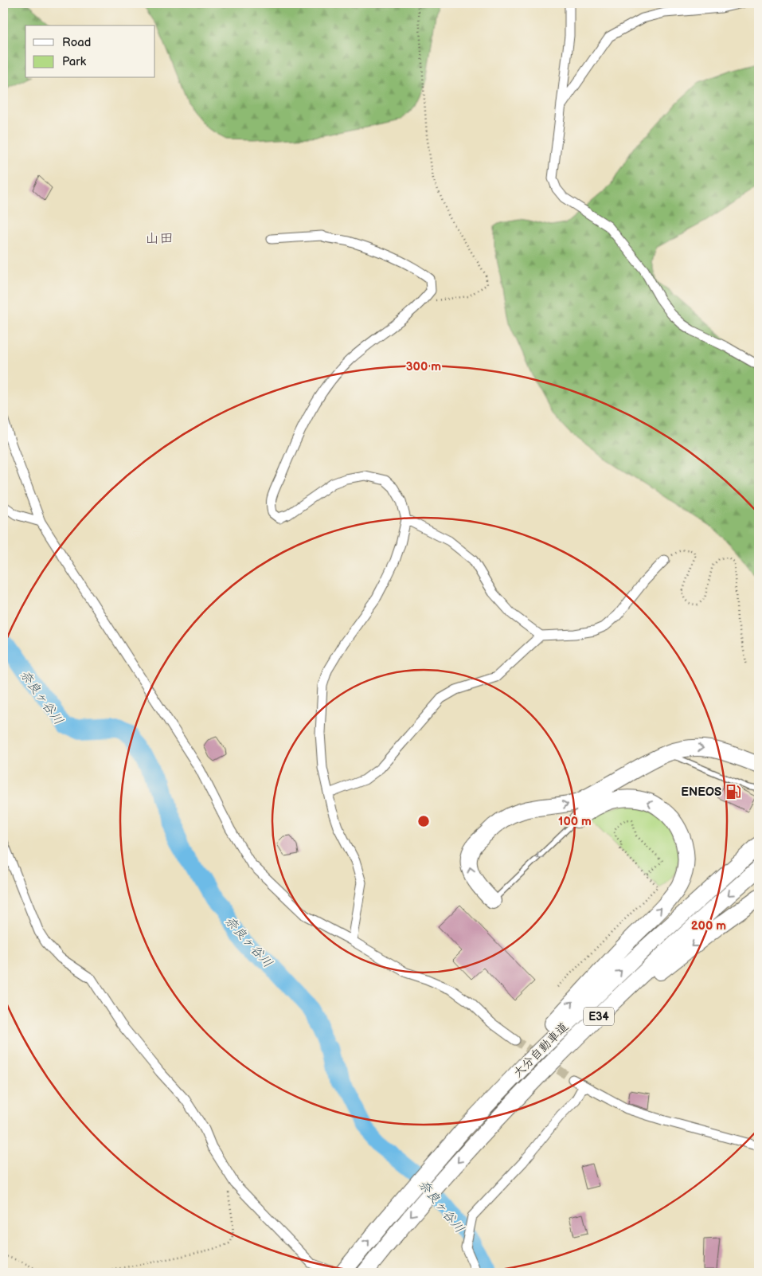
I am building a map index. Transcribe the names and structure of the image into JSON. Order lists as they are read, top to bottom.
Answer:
{
  "streets": {
    "highway": ["E34", "大分自動車道"]
  },
  "districts": ["山田"],
  "water": ["奈良ヶ谷川"],
  "places": {
    "fuel station": ["ENEOS"]
  },
  "legend": ["Road", "Park"],
  "rings": ["300 m", "100 m", "200 m"]
}
